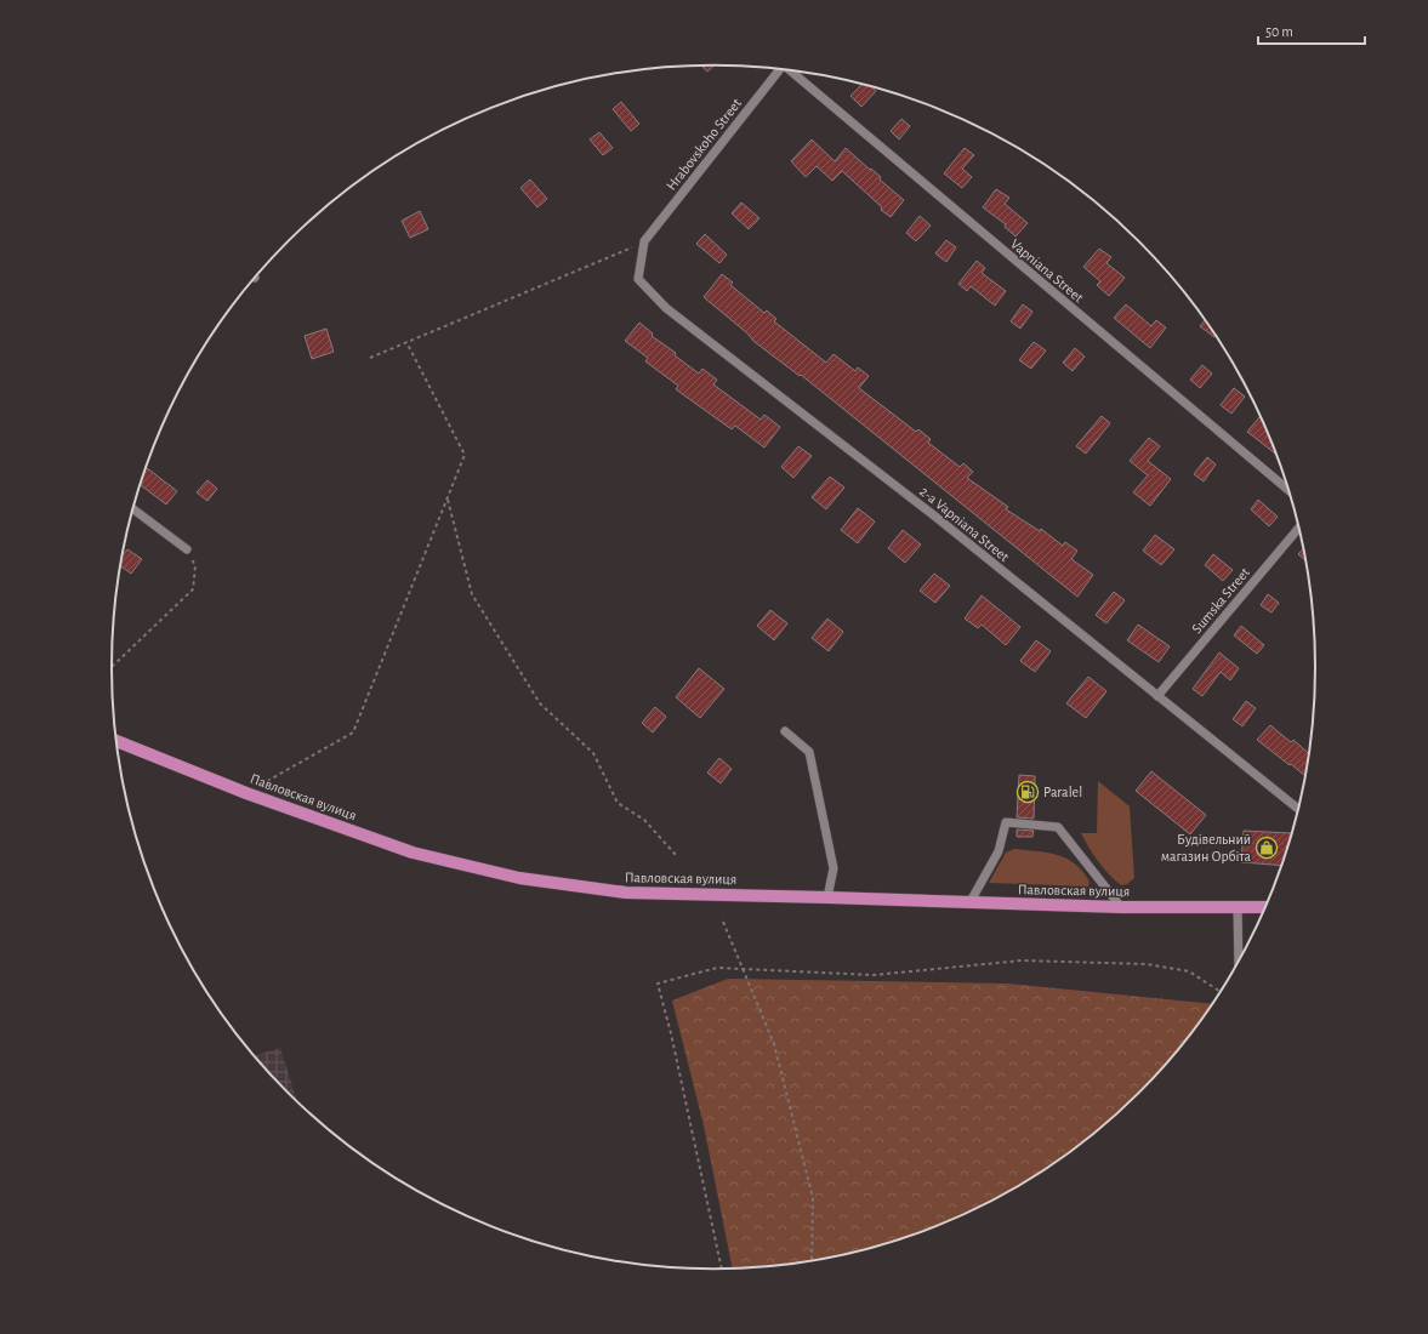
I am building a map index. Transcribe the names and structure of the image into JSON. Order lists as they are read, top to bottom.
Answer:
{
  "streets": {
    "main road": ["Павловская вулиця"],
    "street": [
      "Hrabovskoho Street",
      "Vapniana Street",
      "2-a Vapniana Street",
      "Sumska Street"
    ]
  },
  "crossings": [
    ["Hrabovskoho Street", "2-a Vapniana Street"],
    ["2-a Vapniana Street", "Sumska Street"]
  ],
  "places": {
    "fuel station": ["Paralel"],
    "shop": ["Будівельний магазин Орбіта"]
  },
  "scale_bar": "50 m"
}
